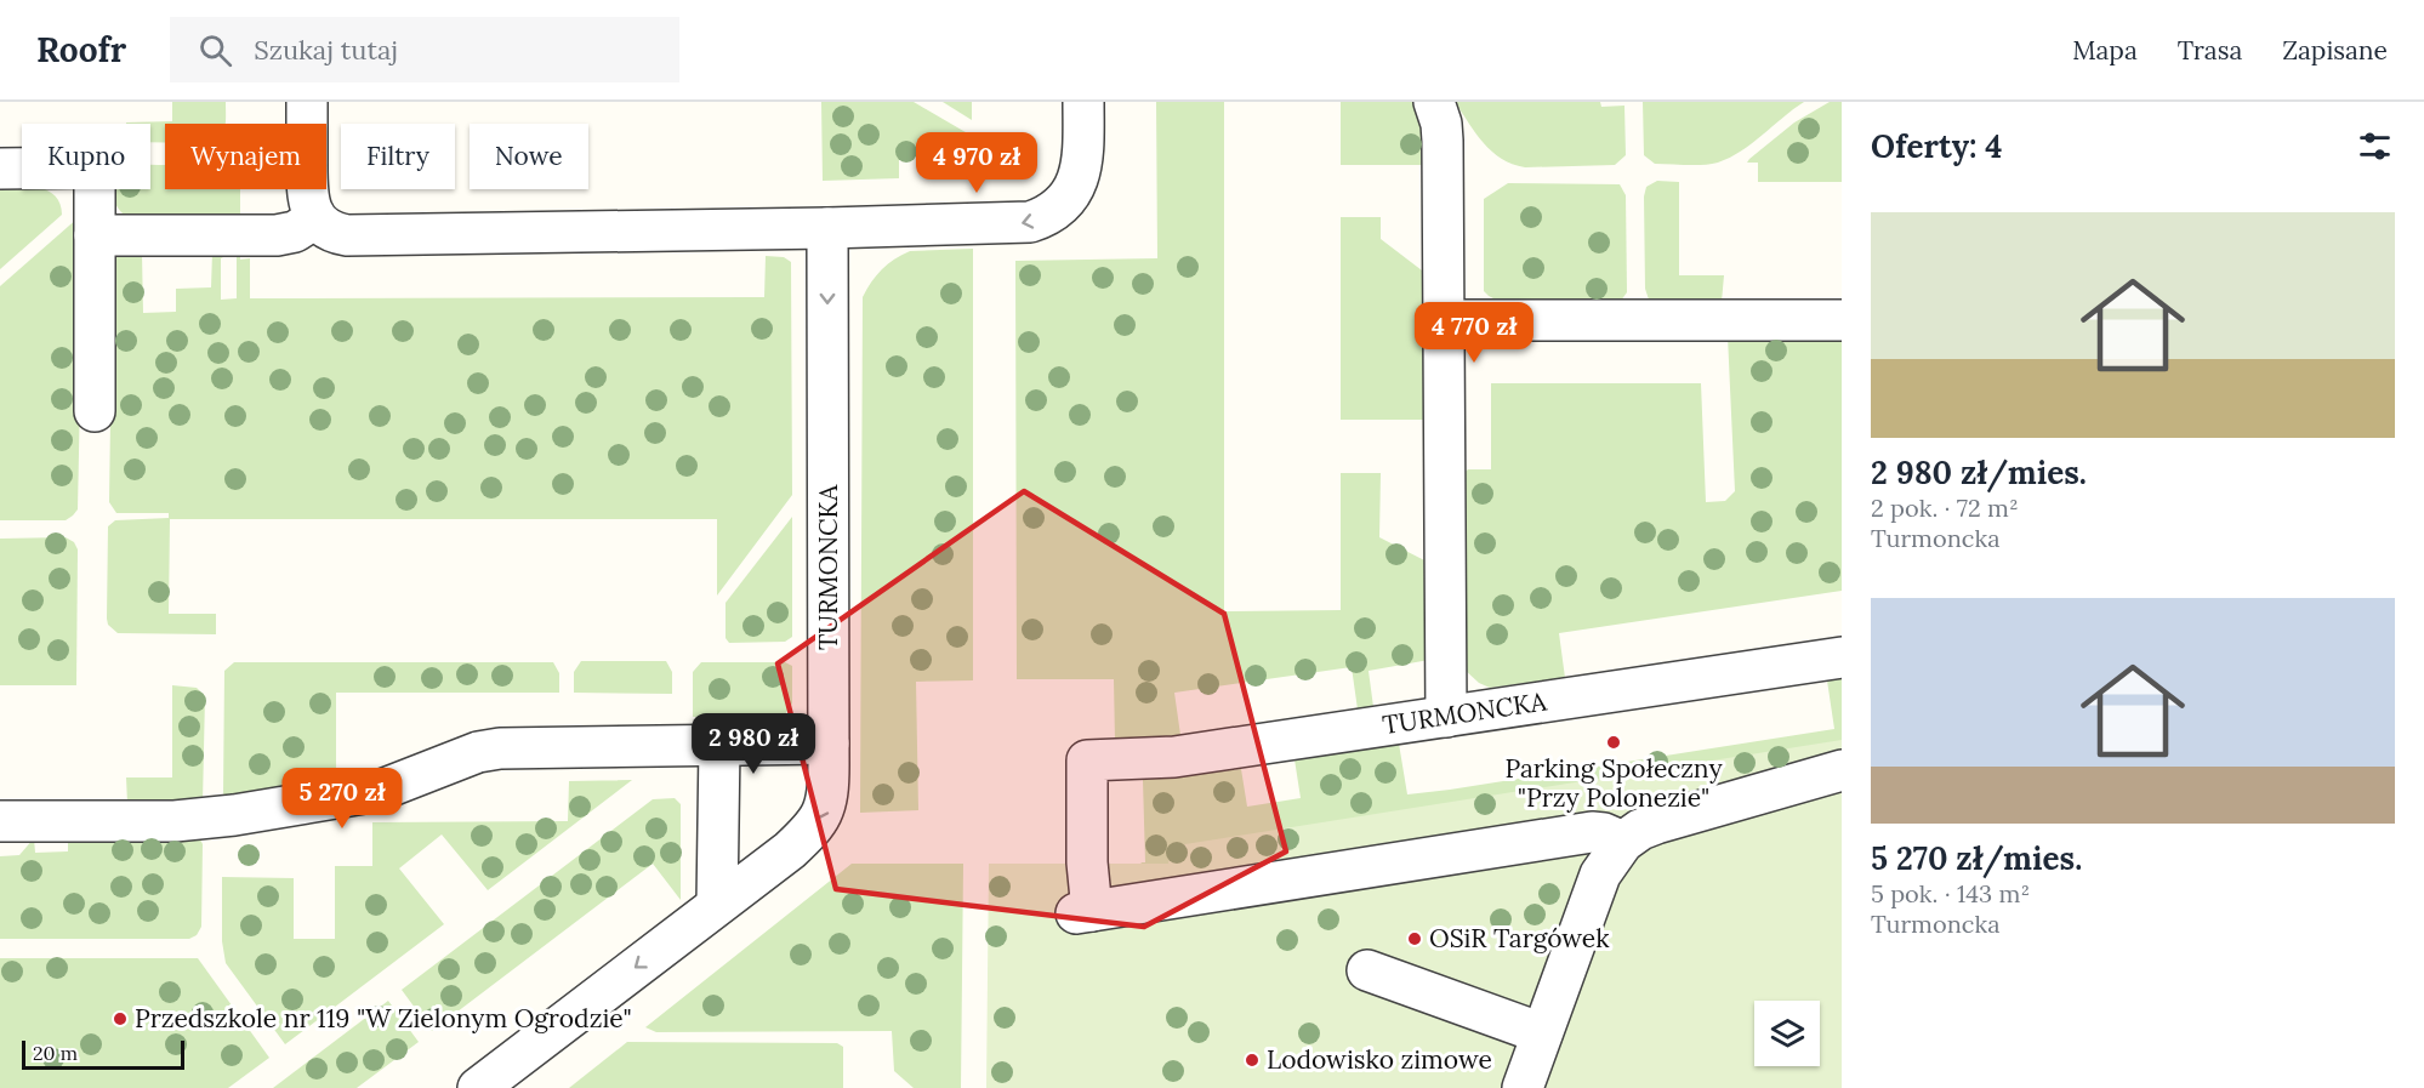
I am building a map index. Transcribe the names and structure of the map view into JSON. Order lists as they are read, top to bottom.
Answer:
{
  "streets": {
    "street": ["TURMONCKA"]
  },
  "one_way": ["TURMONCKA"],
  "places": [
    "Parking Społeczny \"Przy Polonezie\"",
    "OSiR Targówek",
    "Przedszkole nr 119 \"W Zielonym Ogrodzie\"",
    "Lodowisko zimowe"
  ],
  "scale_bar": "20 m",
  "page": {
    "header": "Roofr",
    "search": "Szukaj tutaj",
    "nav": ["Mapa", "Trasa", "Zapisane"],
    "heading": "Oferty: 4",
    "chip": [
      "Kupno",
      "Wynajem",
      "Filtry",
      "Nowe"
    ],
    "price": [
      "4 970 zł",
      "4 770 zł",
      "2 980 zł",
      "5 270 zł"
    ],
    "list": [
      {
        "name": "2 980 zł/mies.",
        "note": "2 pok. · 72 m² · Turmoncka"
      },
      {
        "name": "5 270 zł/mies.",
        "note": "5 pok. · 143 m² · Turmoncka"
      }
    ],
    "scale": "20 m"
  }
}
